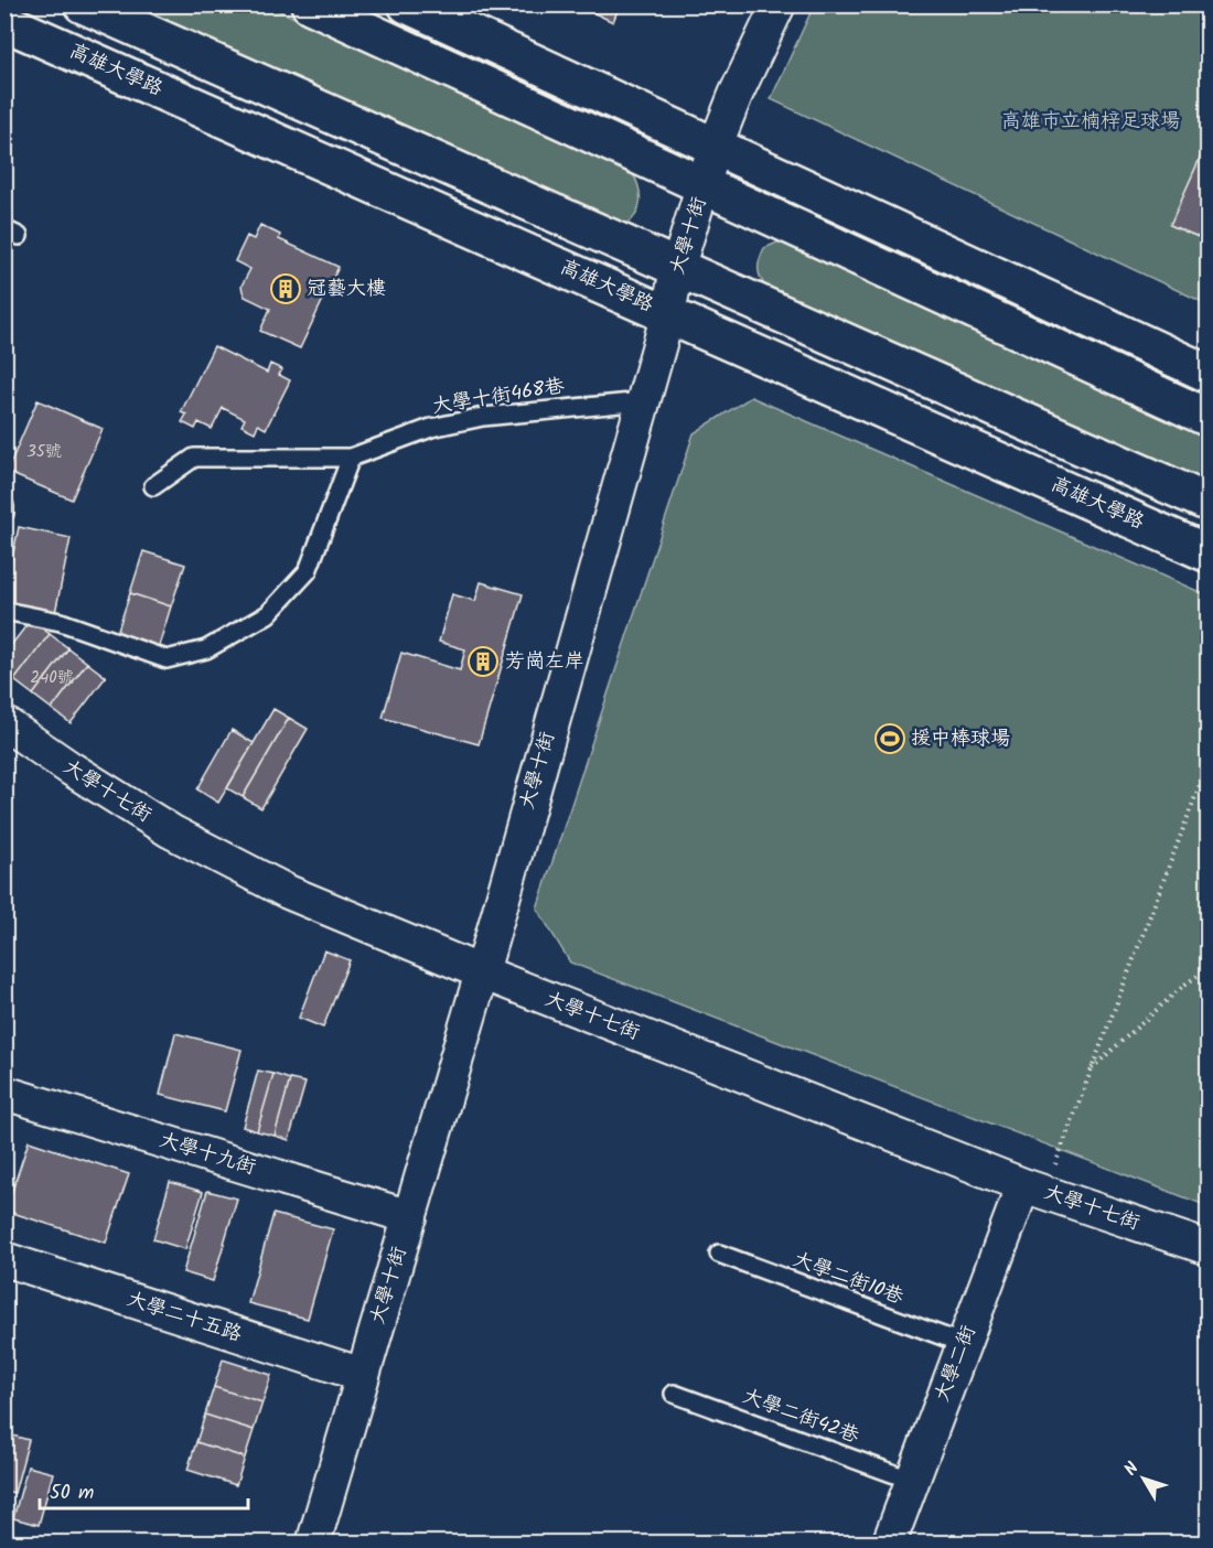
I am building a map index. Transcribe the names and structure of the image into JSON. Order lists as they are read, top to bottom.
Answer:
{
  "streets": {
    "street": [
      "高雄大學路",
      "大學十街",
      "大學十七街",
      "大學十九街",
      "大學二十五路",
      "大學二街"
    ],
    "lane": ["大學十街468巷", "大學二街10巷", "大學二街42巷"]
  },
  "crossings": [
    ["高雄大學路", "大學十街"],
    ["大學十街", "大學十街468巷"],
    ["大學十街", "大學十七街"],
    ["大學十街", "大學十九街"],
    ["大學十街", "大學二十五路"],
    ["大學十七街", "大學二街"],
    ["大學二街10巷", "大學二街"],
    ["大學二街", "大學二街42巷"]
  ],
  "parks": ["高雄市立楠梓足球場"],
  "places": {
    "building": ["冠藝大樓", "芳崗左岸"],
    "sports": ["援中棒球場"]
  },
  "house_numbers": ["35號", "240號"],
  "scale_bar": "50 m",
  "north": "top left"
}
